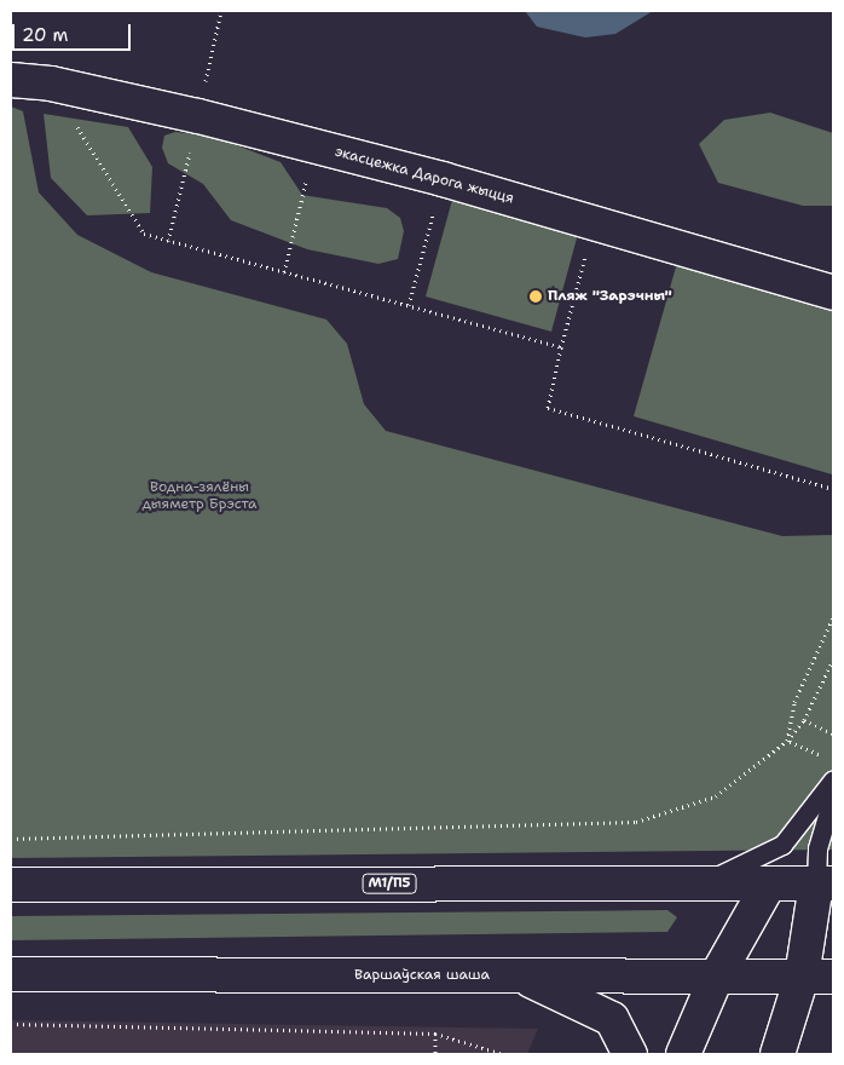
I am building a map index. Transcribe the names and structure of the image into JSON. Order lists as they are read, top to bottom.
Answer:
{
  "streets": {
    "main road": ["экасцежка Дарога жыцця", "М1/П5", "Варшаўская шаша"]
  },
  "parks": ["Водна-зялёны дыяметр Брэста"],
  "places": ["Пляж \"Зарэчны\""],
  "scale_bar": "20 m"
}
